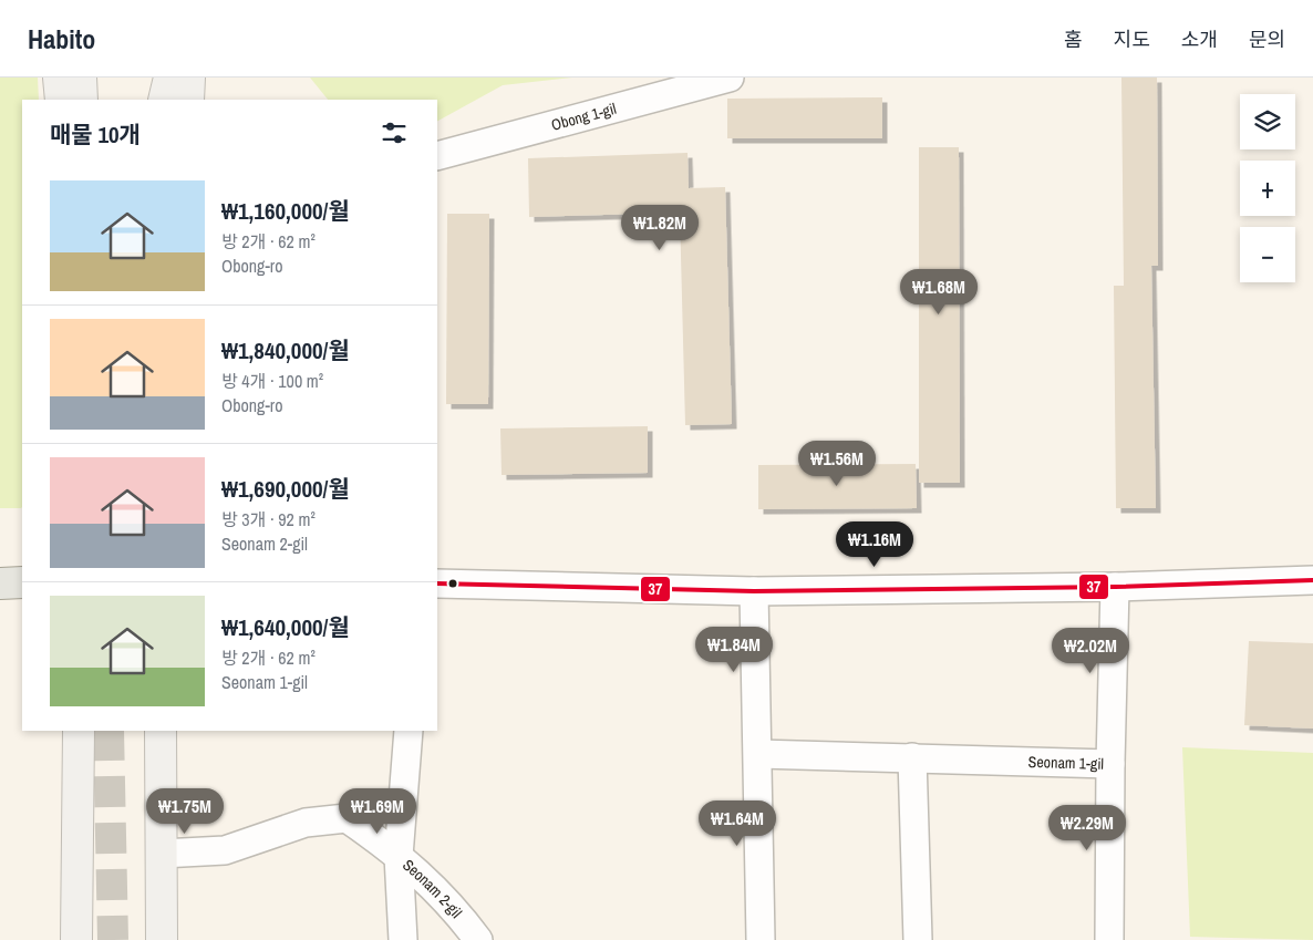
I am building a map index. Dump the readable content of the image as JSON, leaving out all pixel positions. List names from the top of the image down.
{
  "streets": {
    "street": ["Obong 1-gil", "Seonam 1-gil", "Seonam 2-gil"]
  },
  "lines": ["transit line 37"],
  "page": {
    "header": "Habito",
    "nav": [
      "홈",
      "지도",
      "소개",
      "문의"
    ],
    "map_buttons": ["+", "−"],
    "heading": "매물 10개",
    "list": [
      {
        "name": "₩1,160,000/월",
        "note": "방 2개 · 62 m² · Obong-ro"
      },
      {
        "name": "₩1,840,000/월",
        "note": "방 4개 · 100 m² · Obong-ro"
      },
      {
        "name": "₩1,690,000/월",
        "note": "방 3개 · 92 m² · Seonam 2-gil"
      },
      {
        "name": "₩1,640,000/월",
        "note": "방 2개 · 62 m² · Seonam 1-gil"
      }
    ],
    "price": [
      "₩1.82M",
      "₩1.68M",
      "₩1.56M",
      "₩1.16M",
      "₩1.84M",
      "₩2.02M",
      "₩1.75M",
      "₩1.69M",
      "₩1.64M",
      "₩2.29M"
    ]
  }
}
